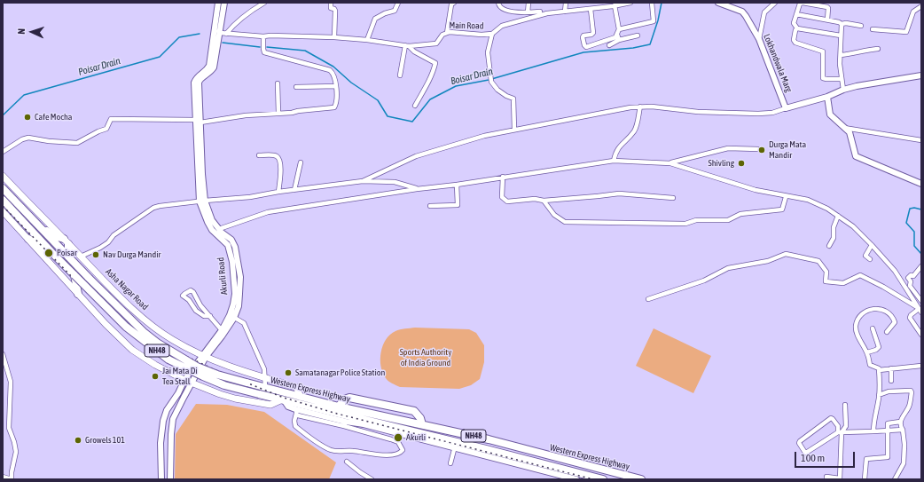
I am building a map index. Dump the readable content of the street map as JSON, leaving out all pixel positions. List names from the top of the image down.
{
  "streets": {
    "highway": ["NH48", "Western Express Highway"],
    "main road": ["Asha Nagar Road"],
    "street": ["Main Road", "Lokhandwala Marg", "Akurli Road"]
  },
  "crossings": [
    ["Akurli Road", "Asha Nagar Road"],
    ["Asha Nagar Road", "Western Express Highway"]
  ],
  "water": ["Poisar Drain", "Boisar Drain"],
  "parks": ["Sports Authority of India Ground"],
  "places": [
    "Cafe Mocha",
    "Durga Mata Mandir",
    "Shivling",
    "Poisar",
    "Nav Durga Mandir",
    "Samatanagar Police Station",
    "Jai Mata Di Tea Stall",
    "Akurli",
    "Growels 101"
  ],
  "scale_bar": "100 m",
  "north": "left"
}
